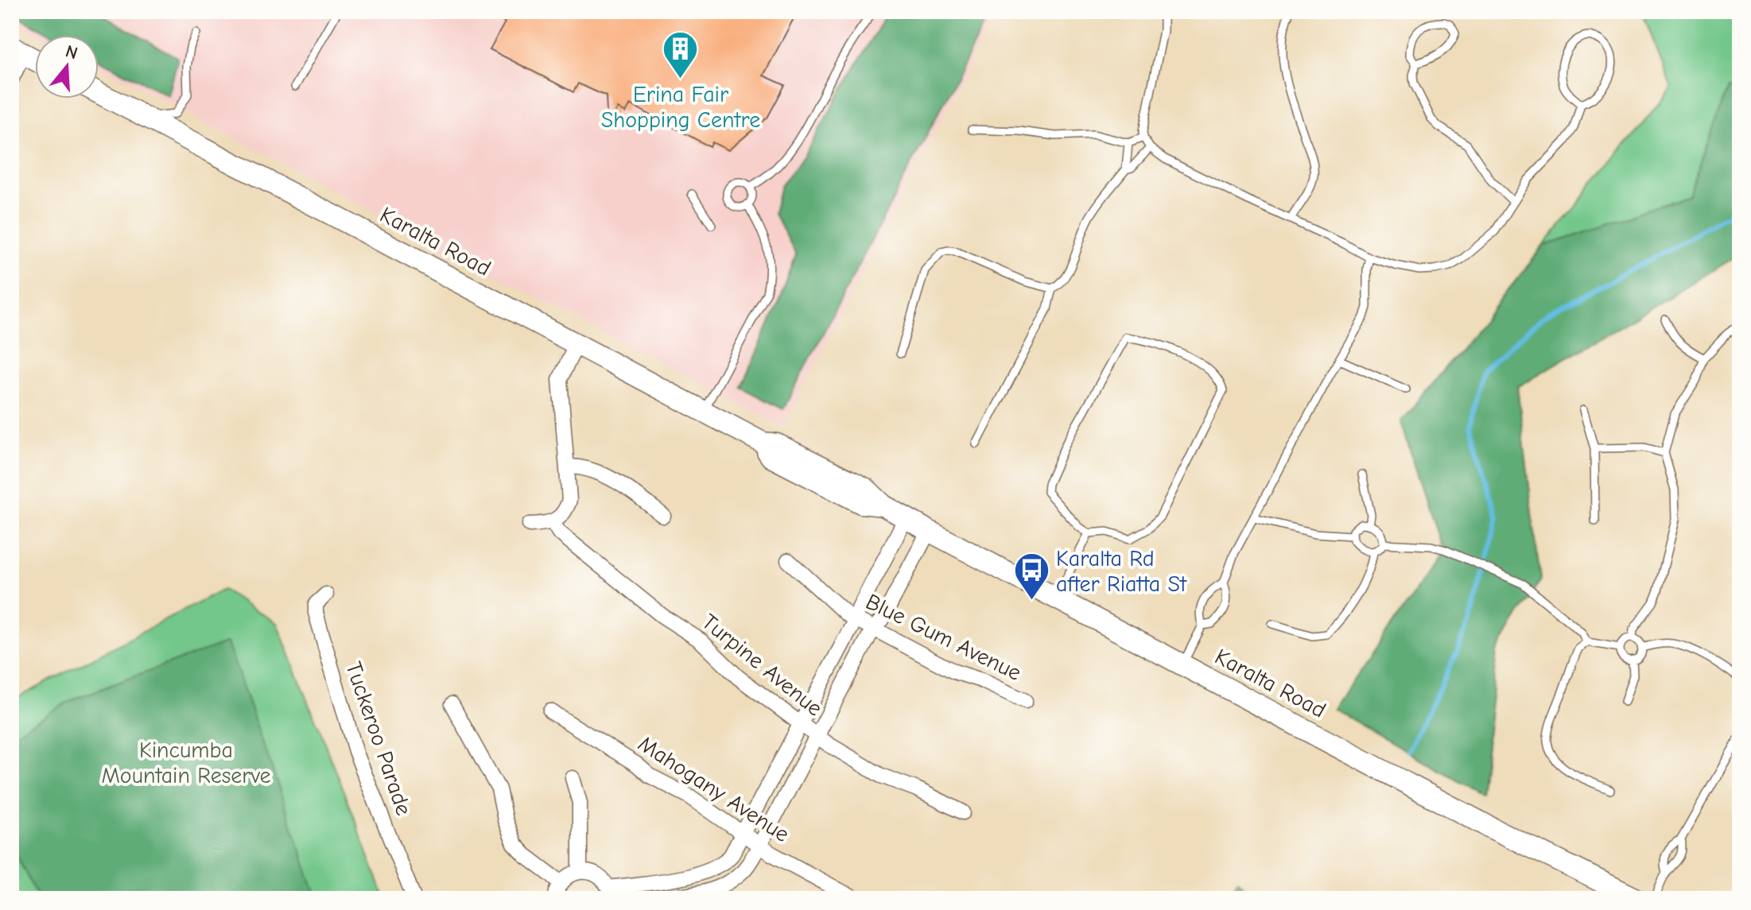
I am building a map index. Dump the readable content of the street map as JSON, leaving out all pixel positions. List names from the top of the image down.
{
  "streets": {
    "street": [
      "Karalta Road",
      "Blue Gum Avenue",
      "Turpine Avenue",
      "Tuckeroo Parade",
      "Mahogany Avenue"
    ]
  },
  "parks": ["Kincumba Mountain Reserve"],
  "places": {
    "building": ["Erina Fair Shopping Centre"],
    "bus stop": ["Karalta Rd after Riatta St"]
  },
  "north": "top"
}
